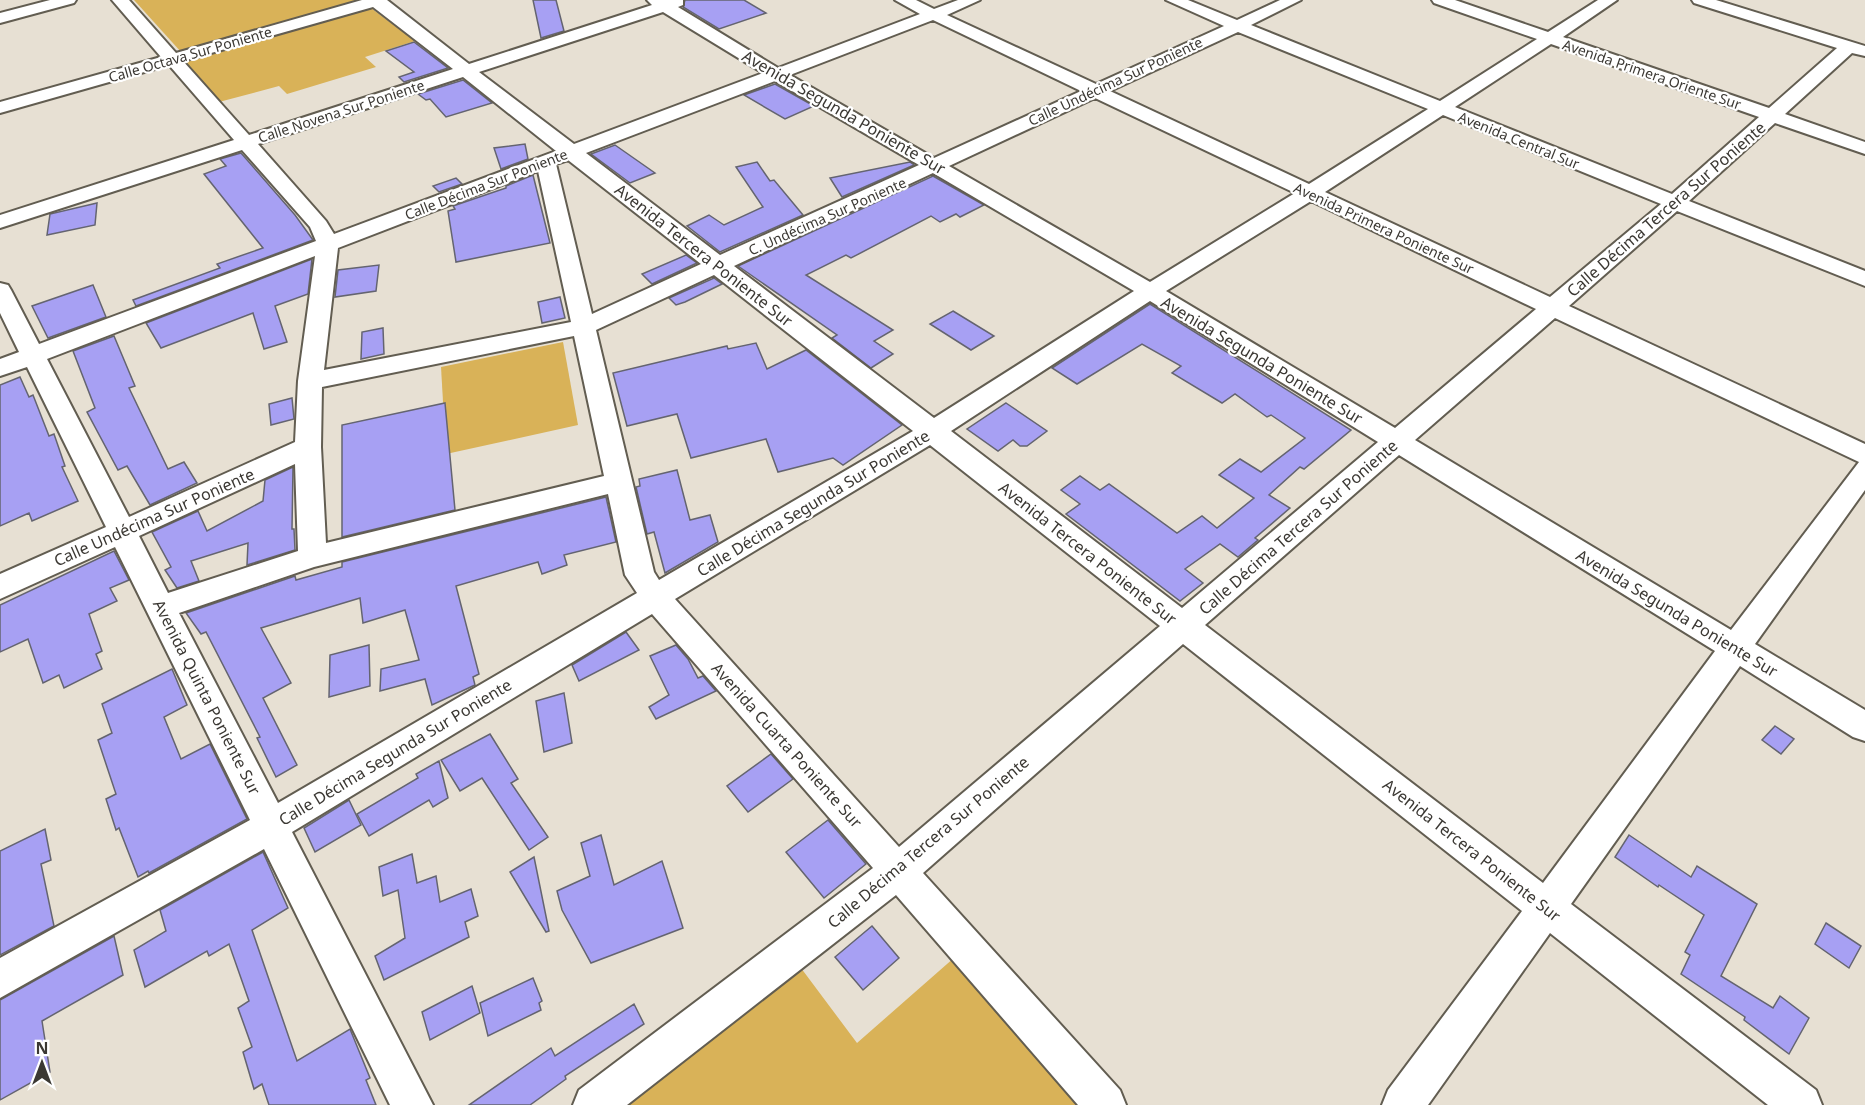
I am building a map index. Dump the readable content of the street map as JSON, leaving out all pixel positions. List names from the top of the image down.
{
  "streets": {
    "street": [
      "Calle Octava Sur Poniente",
      "Avenida Primera Oriente Sur",
      "Calle Undécima Sur Poniente",
      "Calle Novena Sur Poniente",
      "Avenida Segunda Poniente Sur",
      "Avenida Central Sur",
      "Calle Décima Sur Poniente",
      "Calle Décima Tercera Sur Poniente",
      "C. Undécima Sur Poniente",
      "Avenida Primera Poniente Sur",
      "Avenida Tercera Poniente Sur",
      "Calle Décima Segunda Sur Poniente",
      "Avenida Quinta Poniente Sur",
      "Avenida Cuarta Poniente Sur"
    ]
  },
  "crossings": [
    ["Calle Octava Sur Poniente", "Avenida Tercera Poniente Sur"],
    ["Avenida Primera Oriente Sur", "Calle Décima Tercera Sur Poniente"],
    ["Avenida Primera Oriente Sur", "Calle Décima Segunda Sur Poniente"],
    ["Calle Undécima Sur Poniente", "Avenida Segunda Poniente Sur"],
    ["Calle Undécima Sur Poniente", "Avenida Central Sur"],
    ["Calle Undécima Sur Poniente", "C. Undécima Sur Poniente"],
    ["Calle Undécima Sur Poniente", "Avenida Primera Poniente Sur"],
    ["Calle Undécima Sur Poniente", "Avenida Quinta Poniente Sur"],
    ["Calle Novena Sur Poniente", "Avenida Segunda Poniente Sur"],
    ["Calle Novena Sur Poniente", "Avenida Tercera Poniente Sur"],
    ["Avenida Segunda Poniente Sur", "Calle Décima Sur Poniente"],
    ["Avenida Segunda Poniente Sur", "Calle Décima Tercera Sur Poniente"],
    ["Avenida Segunda Poniente Sur", "C. Undécima Sur Poniente"],
    ["Avenida Segunda Poniente Sur", "Calle Décima Segunda Sur Poniente"],
    ["Avenida Central Sur", "Calle Décima Tercera Sur Poniente"],
    ["Avenida Central Sur", "Calle Décima Segunda Sur Poniente"],
    ["Calle Décima Sur Poniente", "Avenida Primera Poniente Sur"],
    ["Calle Décima Sur Poniente", "Avenida Tercera Poniente Sur"],
    ["Calle Décima Sur Poniente", "Avenida Quinta Poniente Sur"],
    ["Calle Décima Sur Poniente", "Avenida Cuarta Poniente Sur"],
    ["Calle Décima Tercera Sur Poniente", "Avenida Primera Poniente Sur"],
    ["Calle Décima Tercera Sur Poniente", "Avenida Tercera Poniente Sur"],
    ["Calle Décima Tercera Sur Poniente", "Avenida Cuarta Poniente Sur"],
    ["C. Undécima Sur Poniente", "Avenida Tercera Poniente Sur"],
    ["C. Undécima Sur Poniente", "Avenida Cuarta Poniente Sur"],
    ["Avenida Primera Poniente Sur", "Calle Décima Segunda Sur Poniente"],
    ["Avenida Tercera Poniente Sur", "Calle Décima Segunda Sur Poniente"],
    ["Avenida Tercera Poniente Sur", "Avenida Cuarta Poniente Sur"],
    ["Calle Décima Segunda Sur Poniente", "Avenida Quinta Poniente Sur"],
    ["Calle Décima Segunda Sur Poniente", "Avenida Cuarta Poniente Sur"]
  ],
  "north": "top"
}
